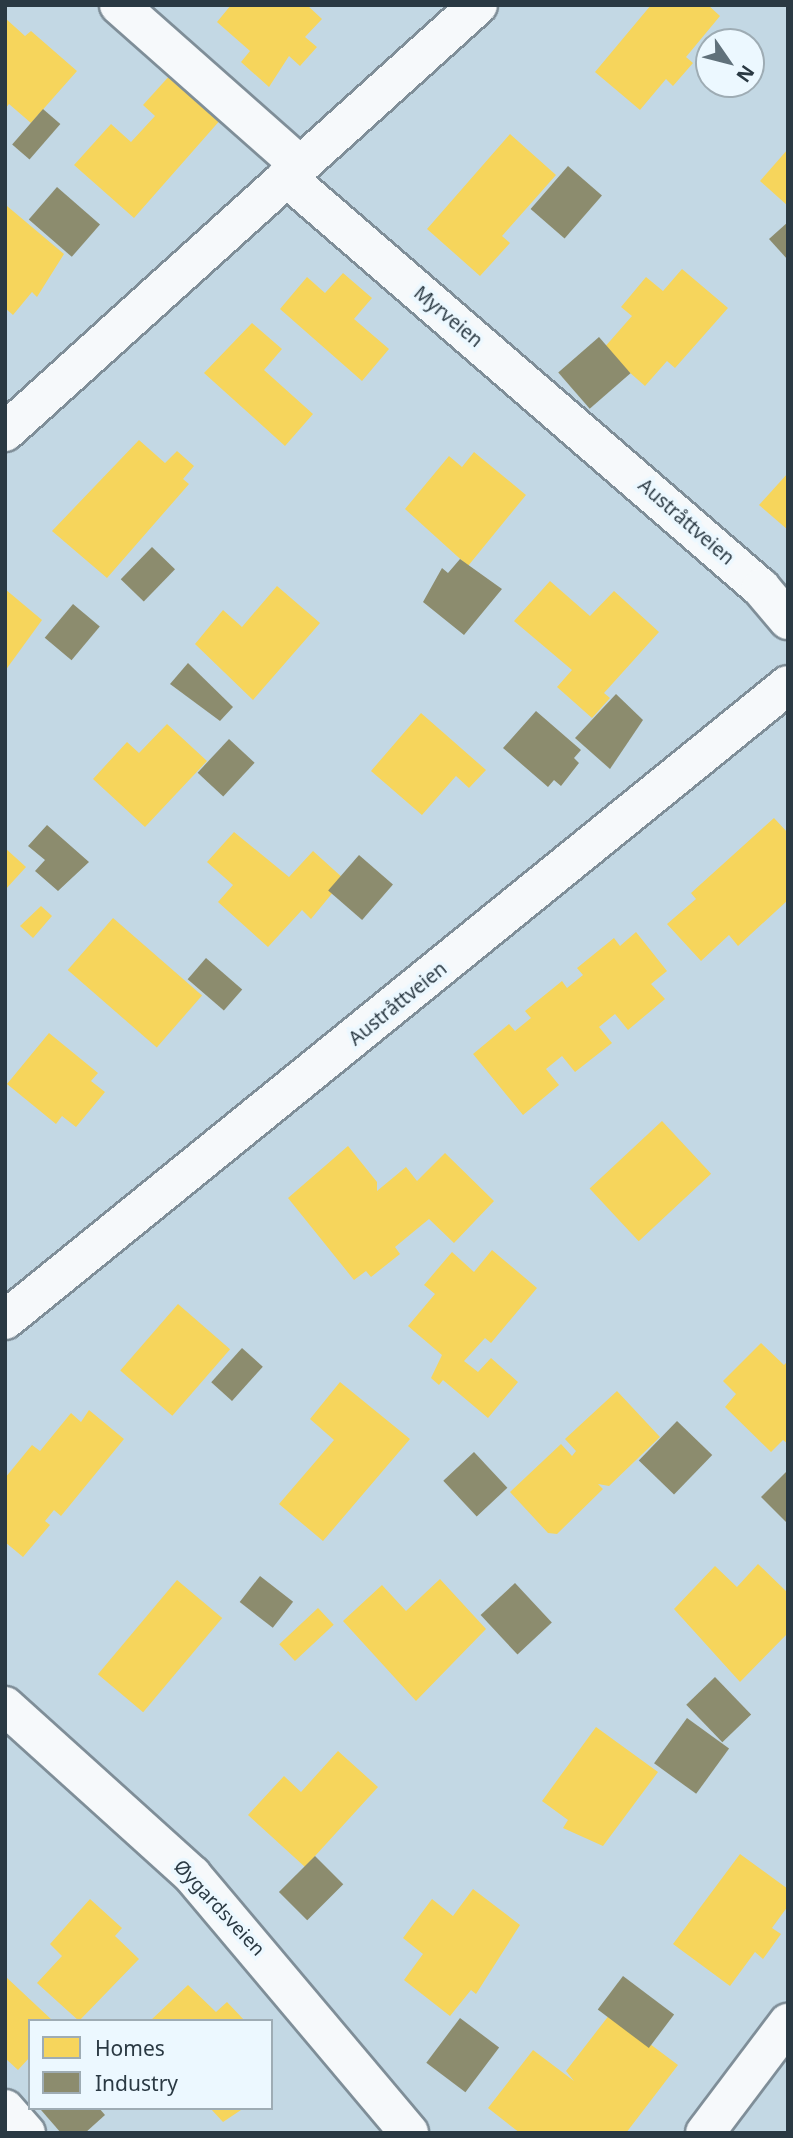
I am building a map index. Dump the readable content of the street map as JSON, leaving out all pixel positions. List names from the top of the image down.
{
  "streets": {
    "street": ["Myrveien", "Austråttveien", "Øygardsveien"]
  },
  "crossings": [
    ["Myrveien", "Austråttveien"]
  ],
  "legend": ["Homes", "Industry"],
  "north": "bottom right"
}
